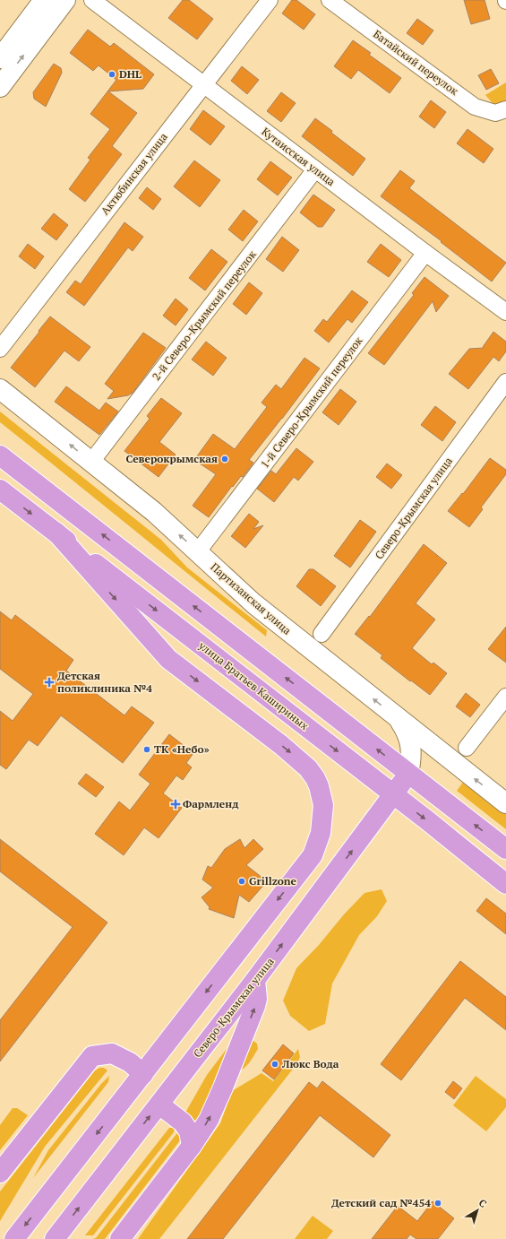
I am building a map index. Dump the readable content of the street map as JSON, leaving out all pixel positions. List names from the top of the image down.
{
  "streets": {
    "main road": ["Северо-Крымская улица", "Партизанская улица", "улица Братьев Кашириных"],
    "street": [
      "Батайский переулок",
      "Кутаисская улица",
      "Актюбинская улица",
      "2-й Северо-Крымский переулок",
      "1-й Северо-Крымский переулок"
    ]
  },
  "crossings": [
    ["Кутаисская улица", "Актюбинская улица"],
    ["Кутаисская улица", "2-й Северо-Крымский переулок"],
    ["Кутаисская улица", "1-й Северо-Крымский переулок"],
    ["2-й Северо-Крымский переулок", "Партизанская улица"],
    ["1-й Северо-Крымский переулок", "Партизанская улица"],
    ["Северо-Крымская улица", "улица Братьев Кашириных"]
  ],
  "one_way": ["Северо-Крымская улица"],
  "places": {
    "other": [
      "DHL",
      "Северокрымская",
      "ТК «Небо»",
      "Grillzone",
      "Люкс Вода",
      "Детский сад №454"
    ],
    "health": ["Детская поликлиника №4", "Фармленд"]
  },
  "north": "top right"
}
